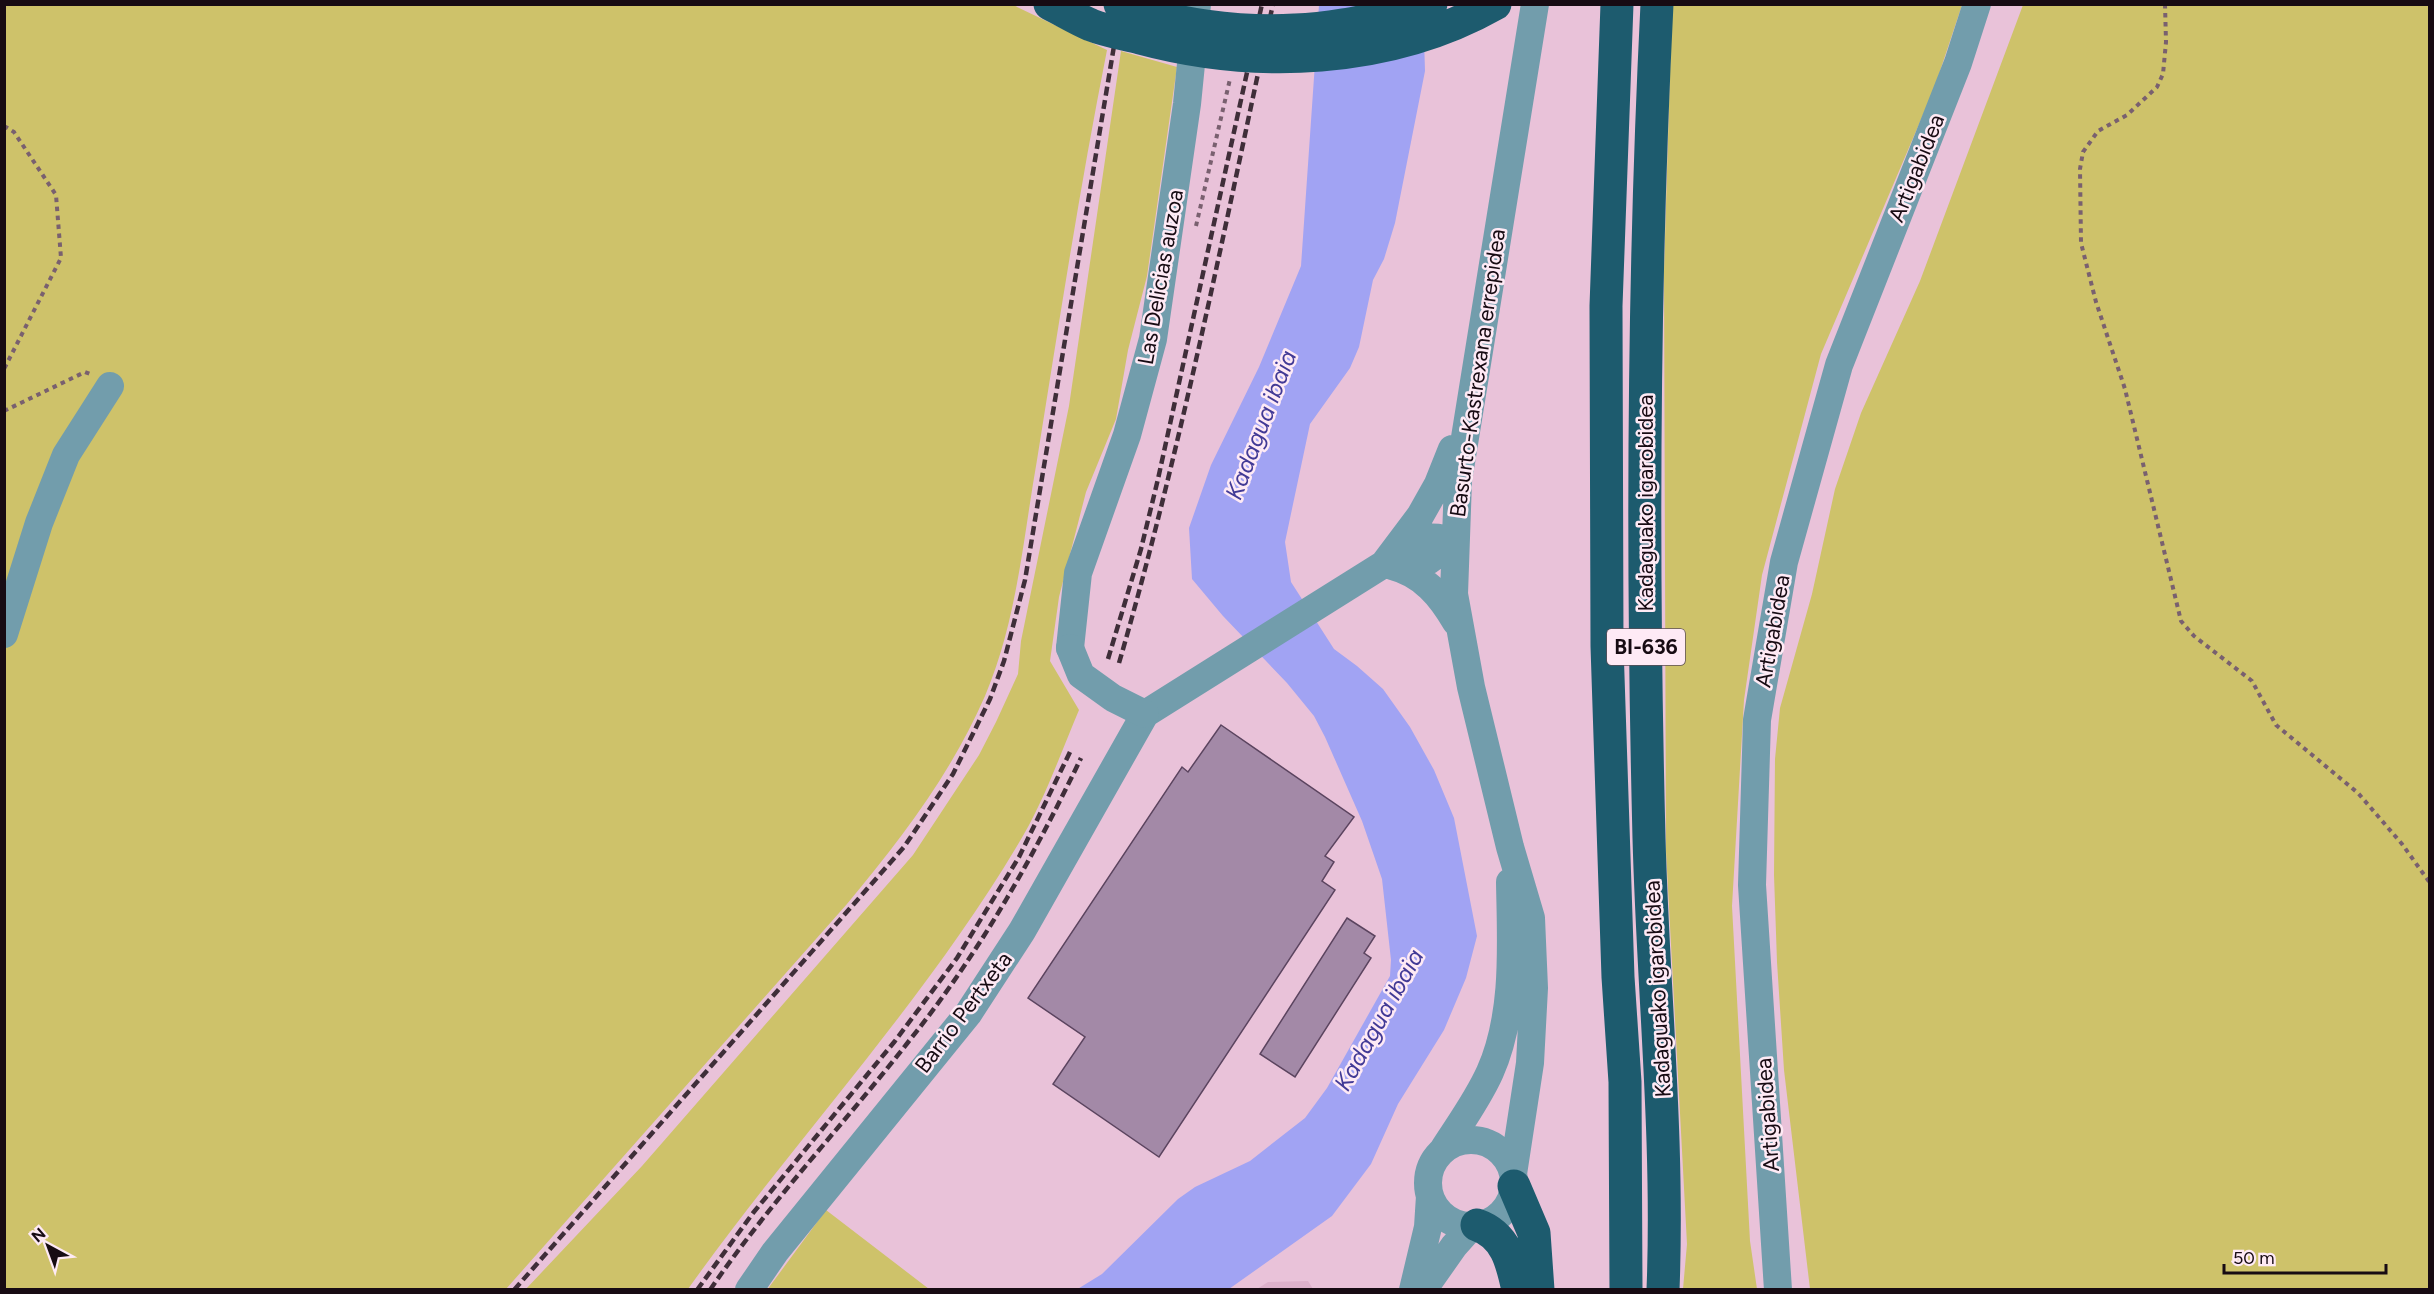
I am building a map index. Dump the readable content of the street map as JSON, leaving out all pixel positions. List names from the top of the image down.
{
  "streets": {
    "highway": ["Kadaguako igarobidea", "BI-636"],
    "street": [
      "Artigabidea",
      "Las Delicias auzoa",
      "Basurto-Kastrexana errepidea",
      "Barrio Pertxeta"
    ]
  },
  "crossings": [
    ["Las Delicias auzoa", "Barrio Pertxeta"]
  ],
  "water": ["Kadagua ibaia"],
  "scale_bar": "50 m",
  "north": "top left"
}
